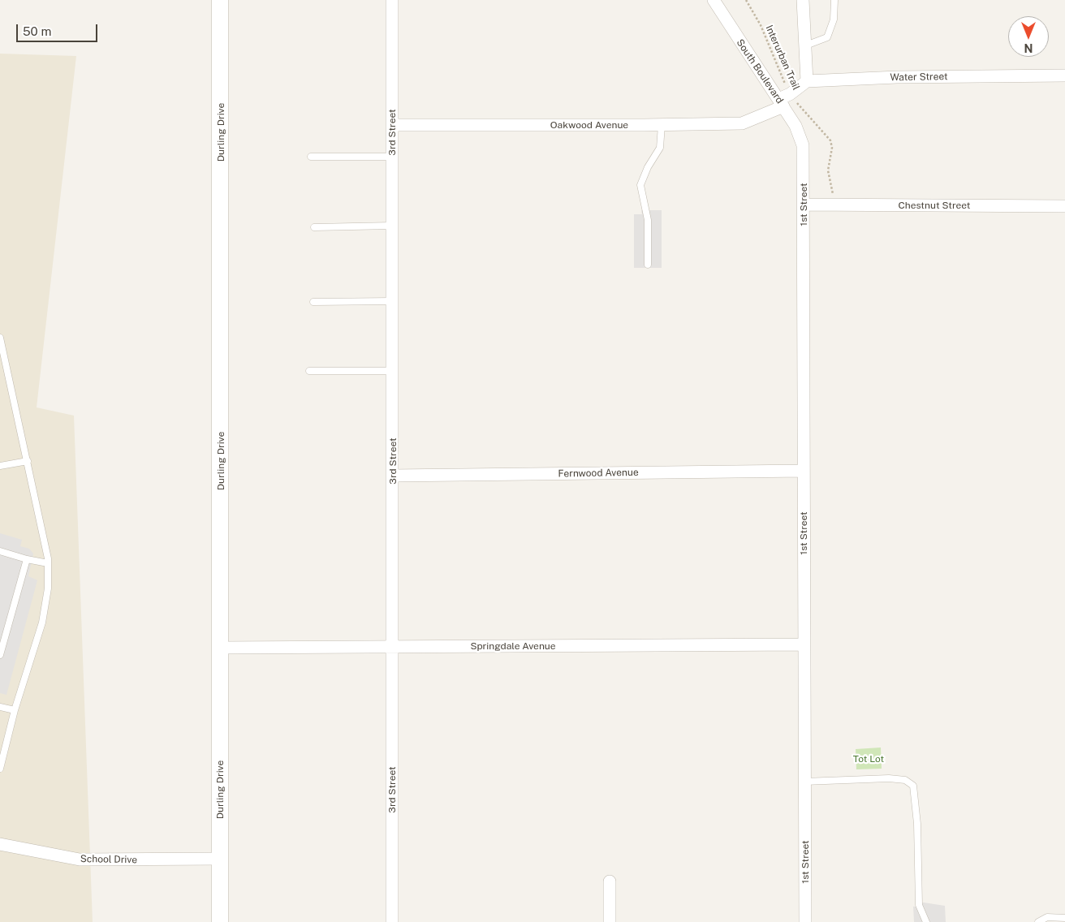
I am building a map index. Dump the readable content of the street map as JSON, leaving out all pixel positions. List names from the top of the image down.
{
  "streets": {
    "street": [
      "South Boulevard",
      "Water Street",
      "Oakwood Avenue",
      "Durling Drive",
      "3rd Street",
      "1st Street",
      "Chestnut Street",
      "Fernwood Avenue",
      "Springdale Avenue",
      "School Drive"
    ],
    "path": ["Interurban Trail"]
  },
  "crossings": [
    ["Interurban Trail", "Chestnut Street"],
    ["South Boulevard", "Oakwood Avenue"],
    ["South Boulevard", "1st Street"],
    ["Oakwood Avenue", "3rd Street"],
    ["Durling Drive", "Springdale Avenue"],
    ["Durling Drive", "School Drive"],
    ["3rd Street", "Fernwood Avenue"],
    ["3rd Street", "Springdale Avenue"],
    ["1st Street", "Chestnut Street"],
    ["1st Street", "Fernwood Avenue"],
    ["1st Street", "Springdale Avenue"]
  ],
  "parks": ["Tot Lot"],
  "scale_bar": "50 m",
  "north": "bottom"
}
